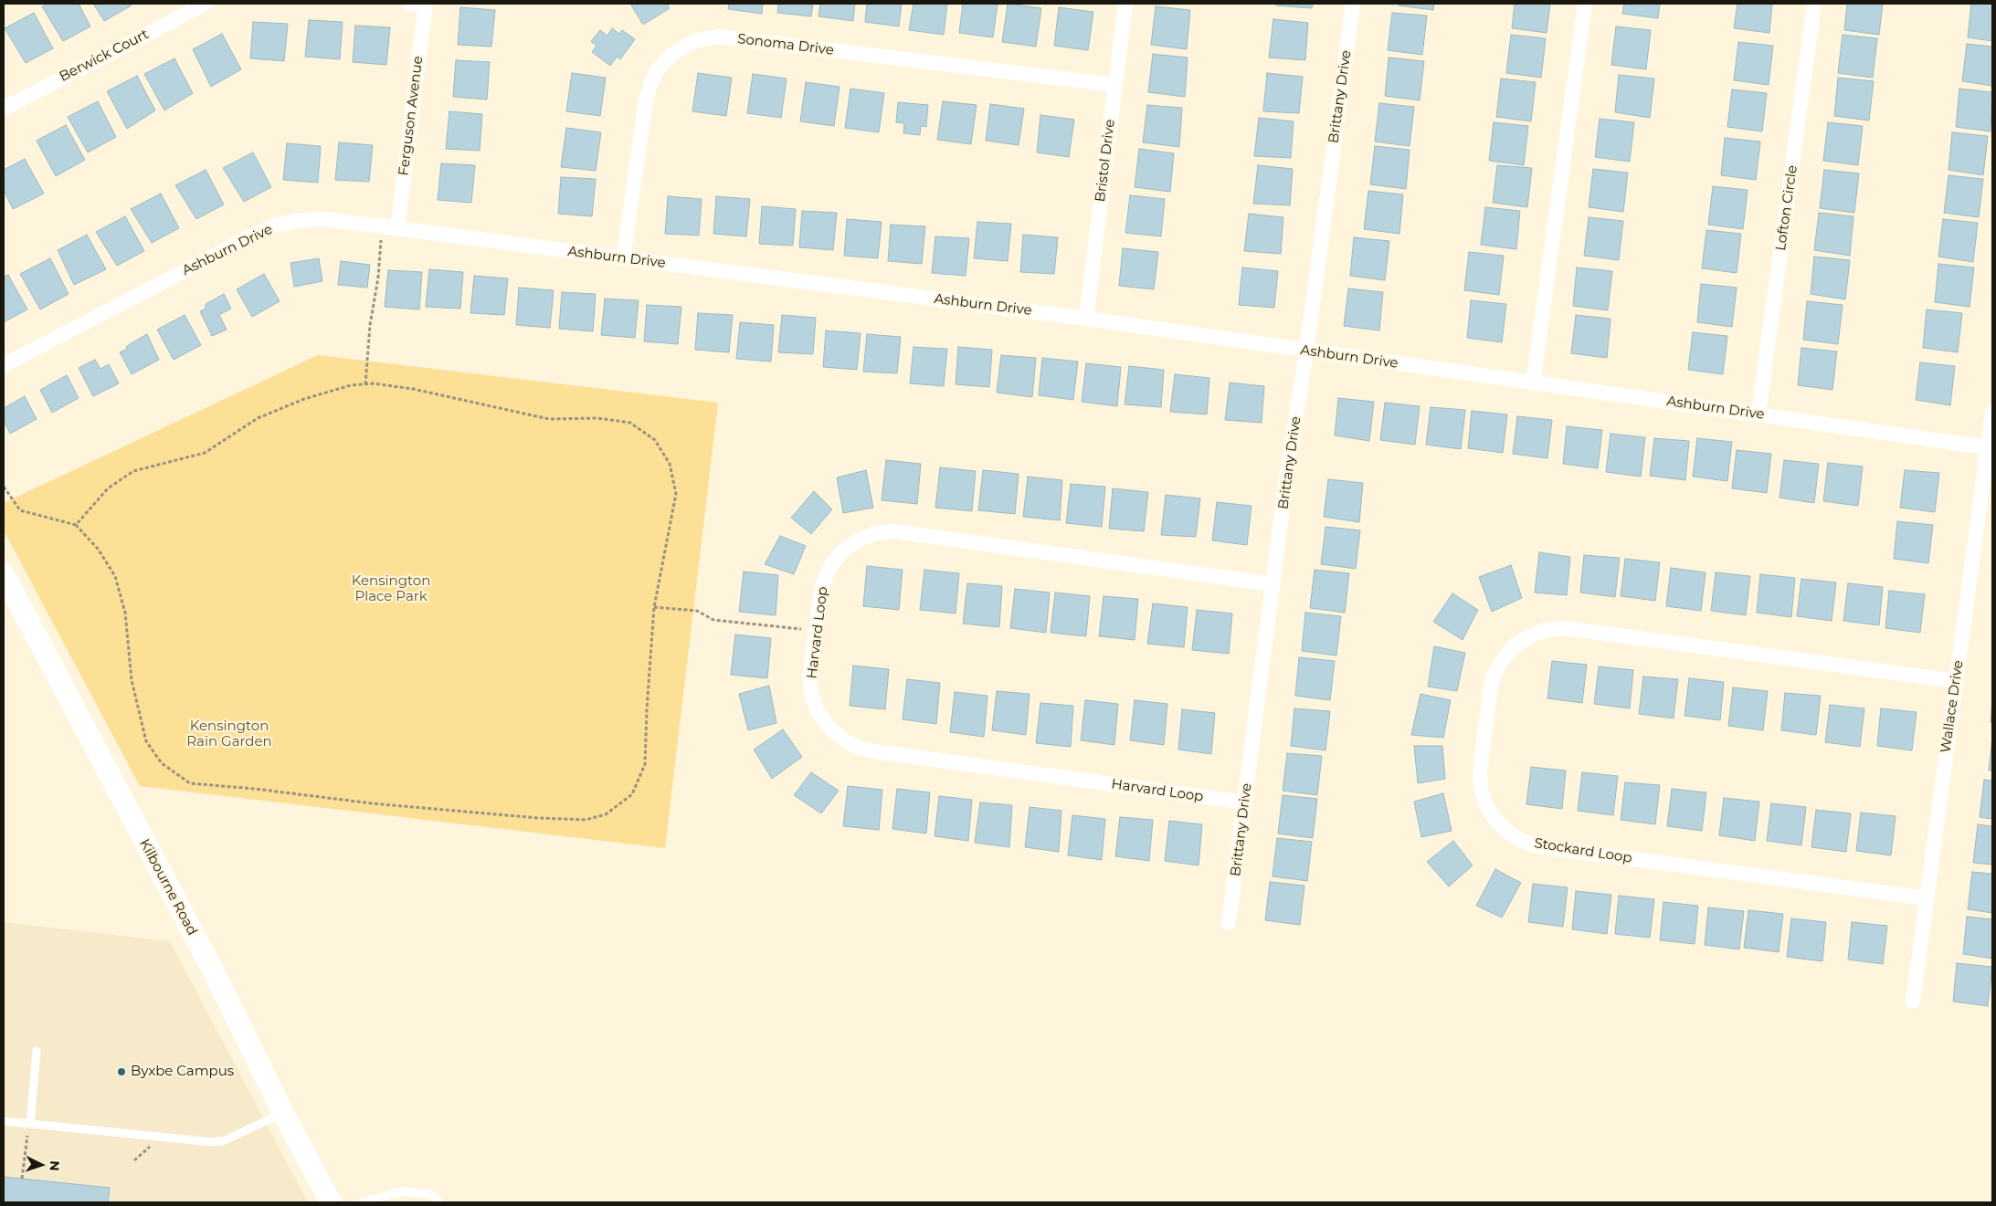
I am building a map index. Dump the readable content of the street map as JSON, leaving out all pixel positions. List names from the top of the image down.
{
  "streets": {
    "main road": ["Kilbourne Road"],
    "street": [
      "Sonoma Drive",
      "Berwick Court",
      "Brittany Drive",
      "Ferguson Avenue",
      "Bristol Drive",
      "Lofton Circle",
      "Ashburn Drive",
      "Harvard Loop",
      "Wallace Drive",
      "Stockard Loop"
    ]
  },
  "crossings": [
    ["Sonoma Drive", "Bristol Drive"],
    ["Sonoma Drive", "Ashburn Drive"],
    ["Brittany Drive", "Ashburn Drive"],
    ["Brittany Drive", "Harvard Loop"],
    ["Ferguson Avenue", "Ashburn Drive"],
    ["Bristol Drive", "Ashburn Drive"],
    ["Lofton Circle", "Ashburn Drive"],
    ["Ashburn Drive", "Wallace Drive"],
    ["Wallace Drive", "Stockard Loop"]
  ],
  "parks": ["Kensington Place Park", "Kensington Rain Garden"],
  "places": ["Byxbe Campus"],
  "north": "right"
}
